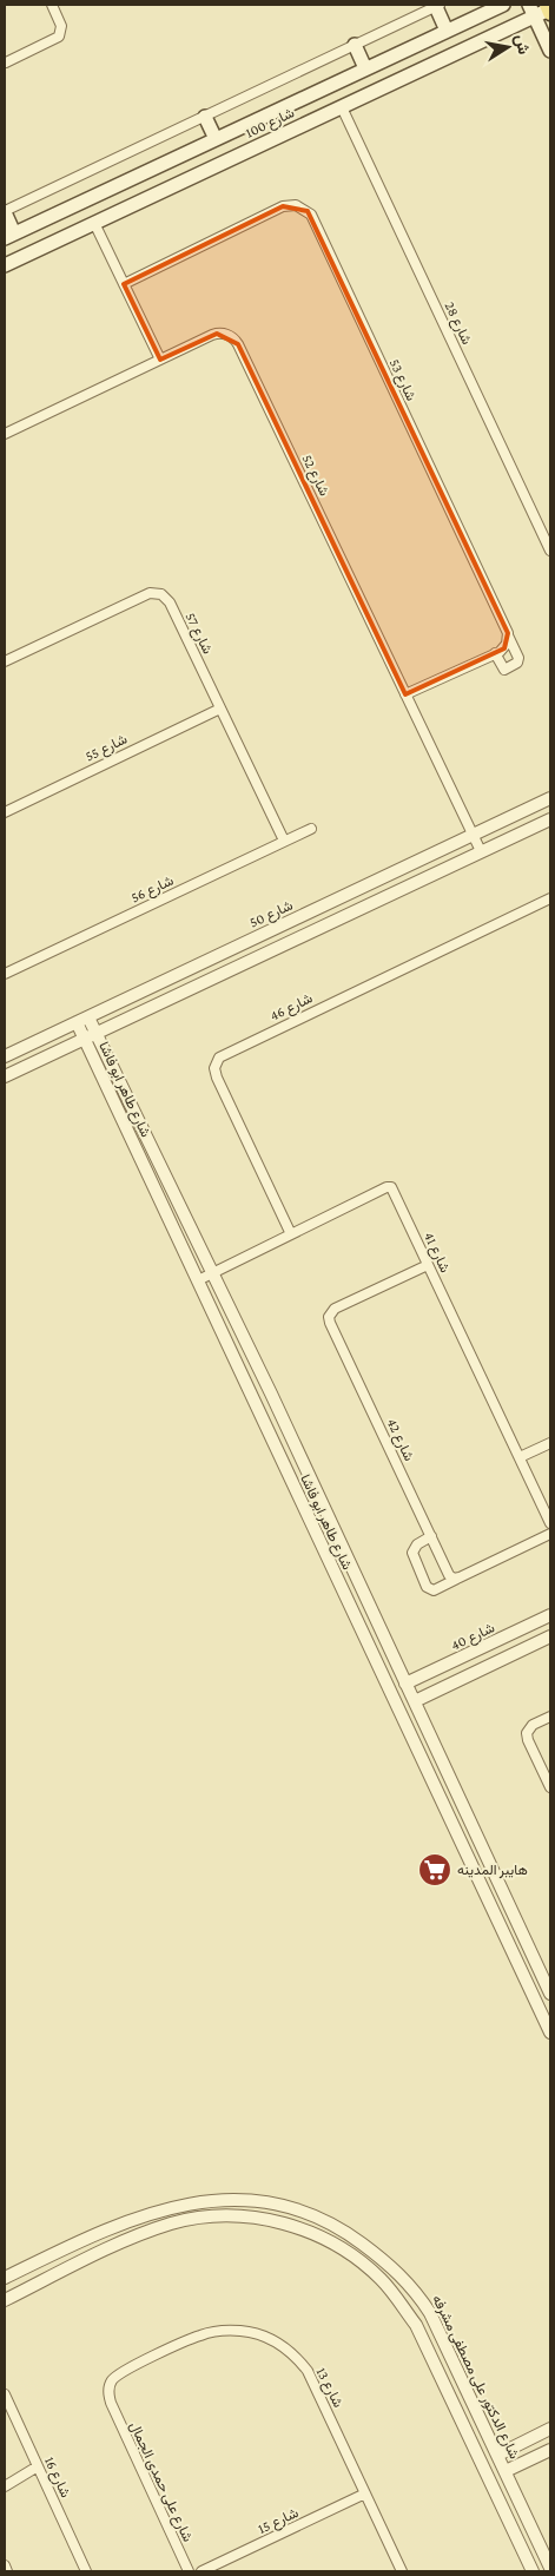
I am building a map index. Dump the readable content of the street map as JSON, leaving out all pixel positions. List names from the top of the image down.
{
  "streets": {
    "main road": ["شارع 100"],
    "street": [
      "شارع 28",
      "شارع 53",
      "شارع 52",
      "شارع 57",
      "شارع 55",
      "شارع 56",
      "شارع 50",
      "شارع 46",
      "شارع طاهر ابو فاشا",
      "شارع 41",
      "شارع 42",
      "شارع 40",
      "شارع الدكتور على مصطفى مشرفه",
      "شارع 13",
      "شارع 16",
      "شارع على حمدى الجمال",
      "شارع 15"
    ]
  },
  "crossings": [
    ["شارع 100", "شارع 28"],
    ["شارع 52", "شارع 50"],
    ["شارع 57", "شارع 55"],
    ["شارع 57", "شارع 56"],
    ["شارع 50", "شارع طاهر ابو فاشا"],
    ["شارع 46", "شارع 41"],
    ["شارع طاهر ابو فاشا", "شارع 41"],
    ["شارع طاهر ابو فاشا", "شارع 40"],
    ["شارع 41", "شارع 42"],
    ["شارع 13", "شارع على حمدى الجمال"],
    ["شارع 13", "شارع 15"]
  ],
  "places": {
    "supermarket": ["هايبر المدينه"]
  },
  "north": "right"
}
